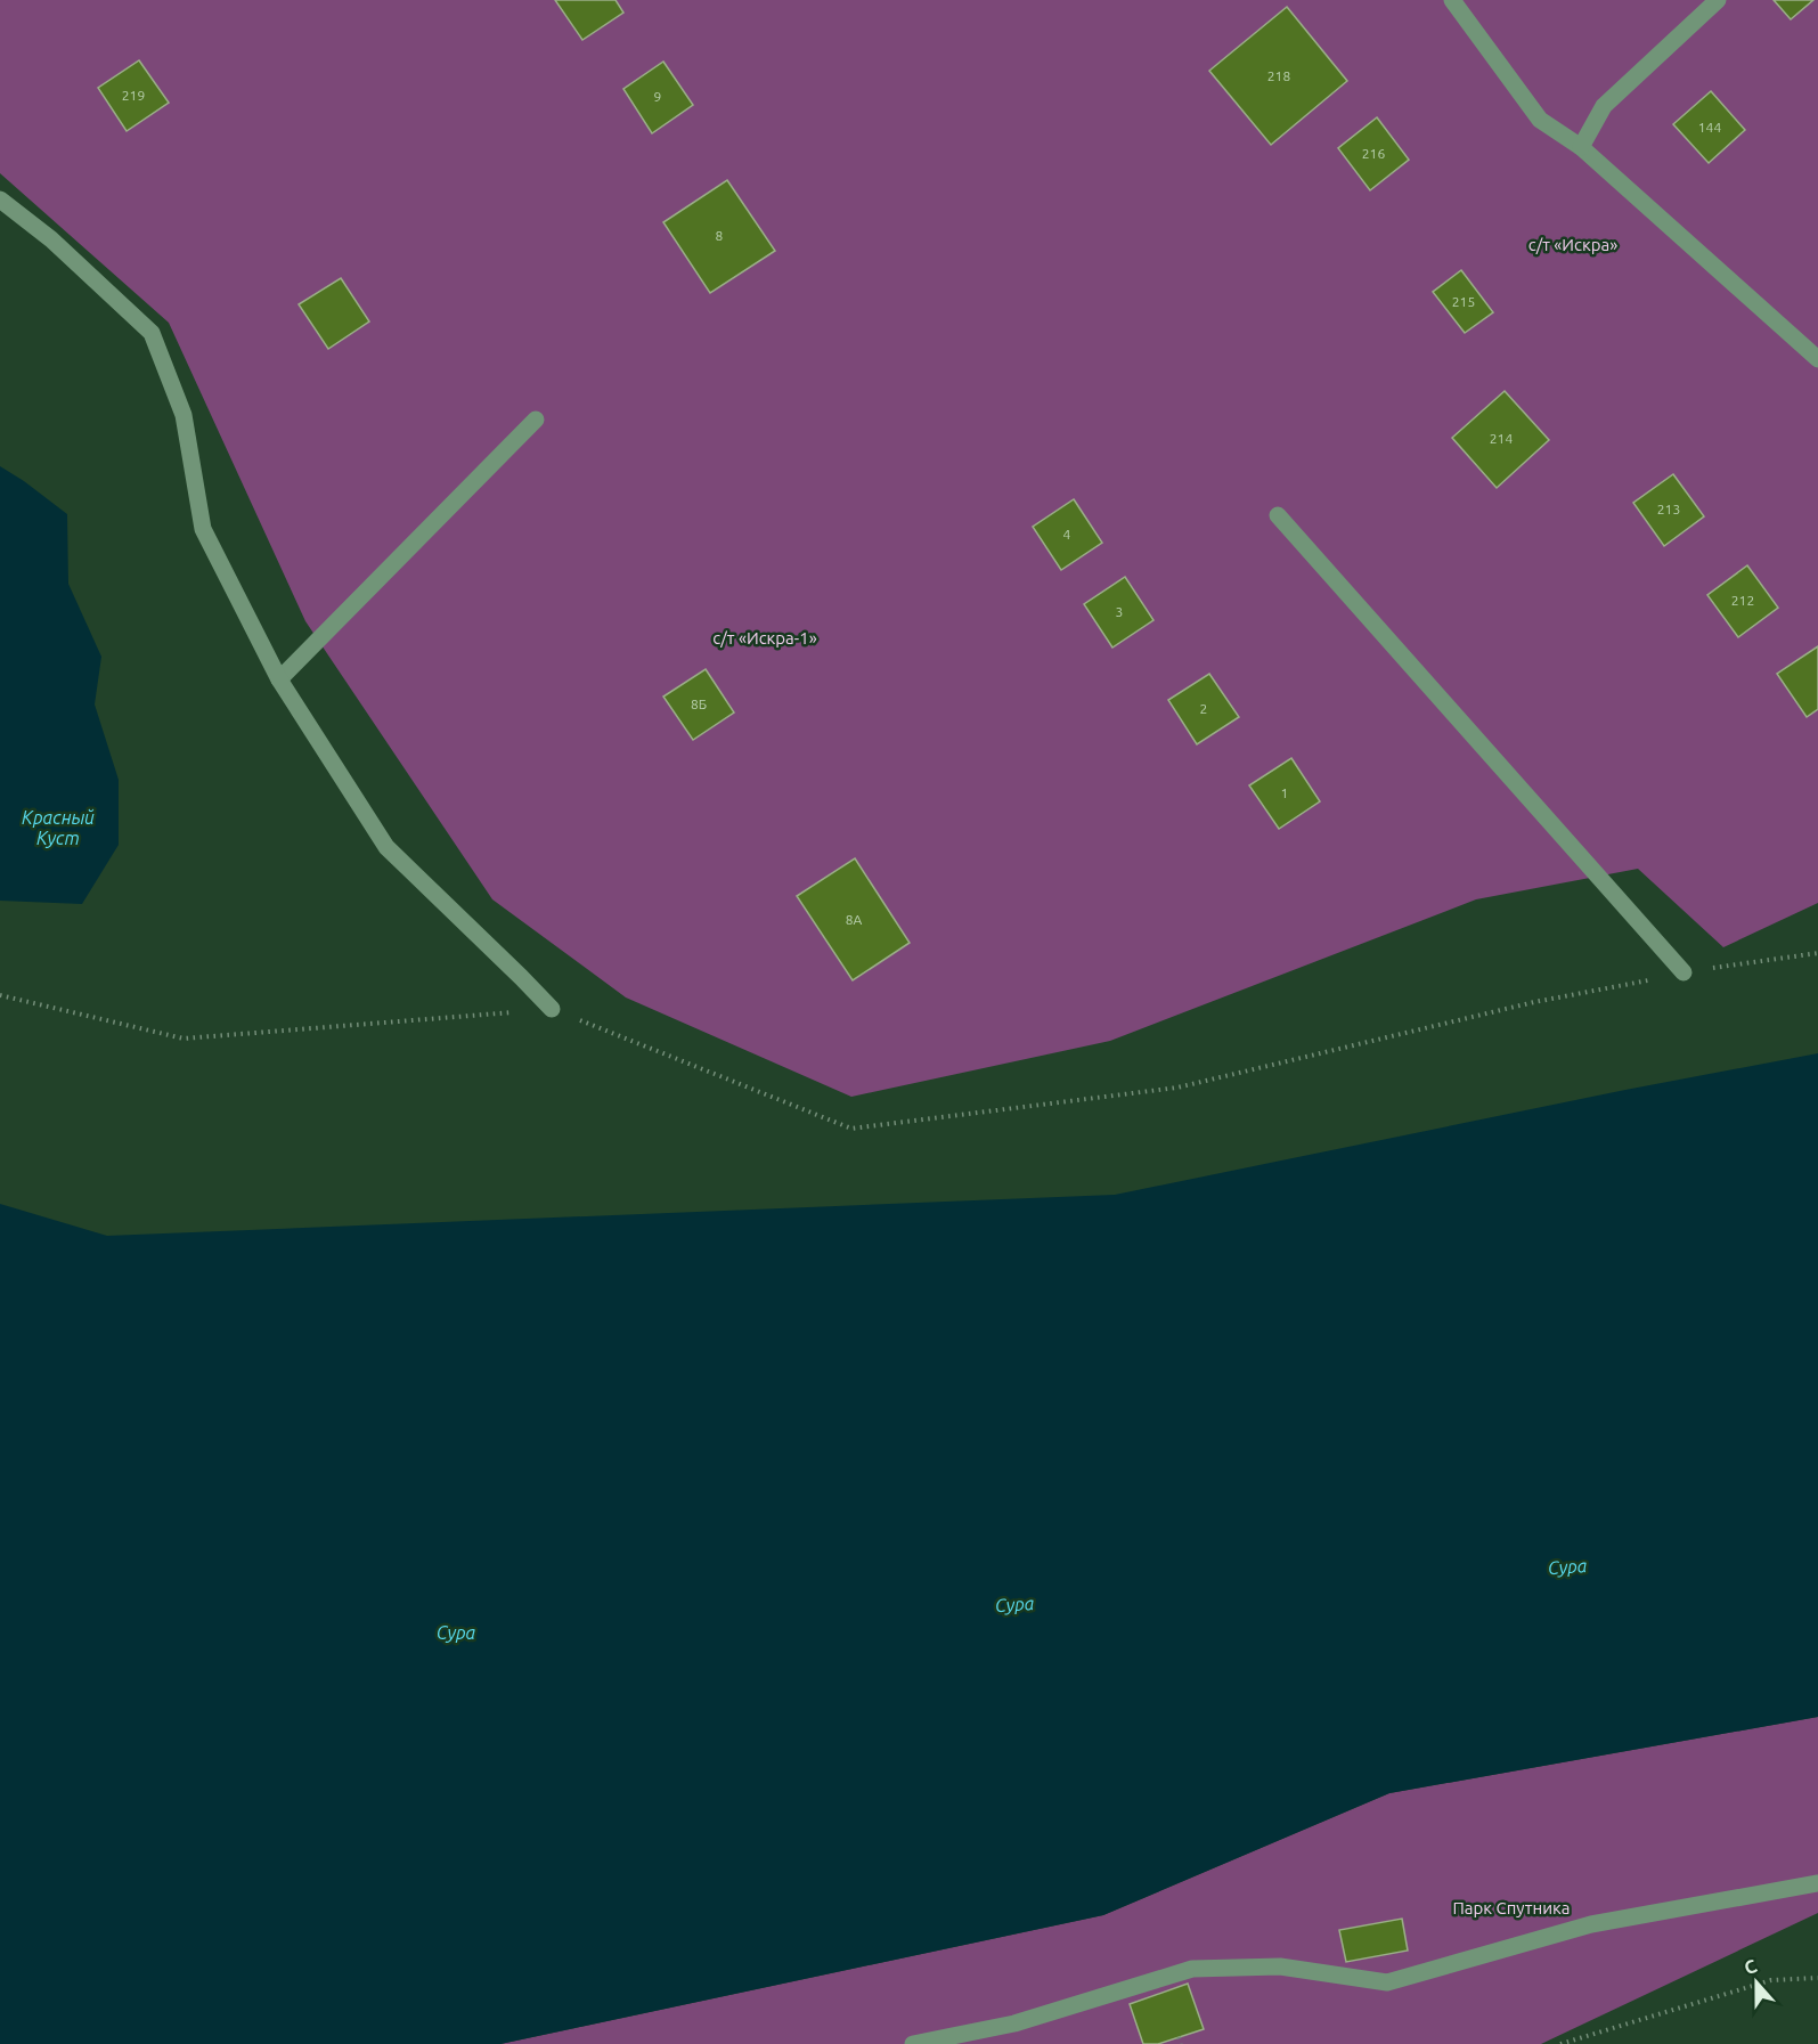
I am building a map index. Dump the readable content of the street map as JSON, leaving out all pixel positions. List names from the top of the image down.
{
  "water": ["Красный Куст", "Сура"],
  "parks": ["с/т «Искра»", "с/т «Искра-1»", "Парк Спутника"],
  "house_numbers": [
    "218",
    "219",
    "9",
    "144",
    "216",
    "8",
    "215",
    "214",
    "213",
    "4",
    "212",
    "3",
    "8Б",
    "2",
    "1",
    "8А"
  ],
  "north": "top"
}
